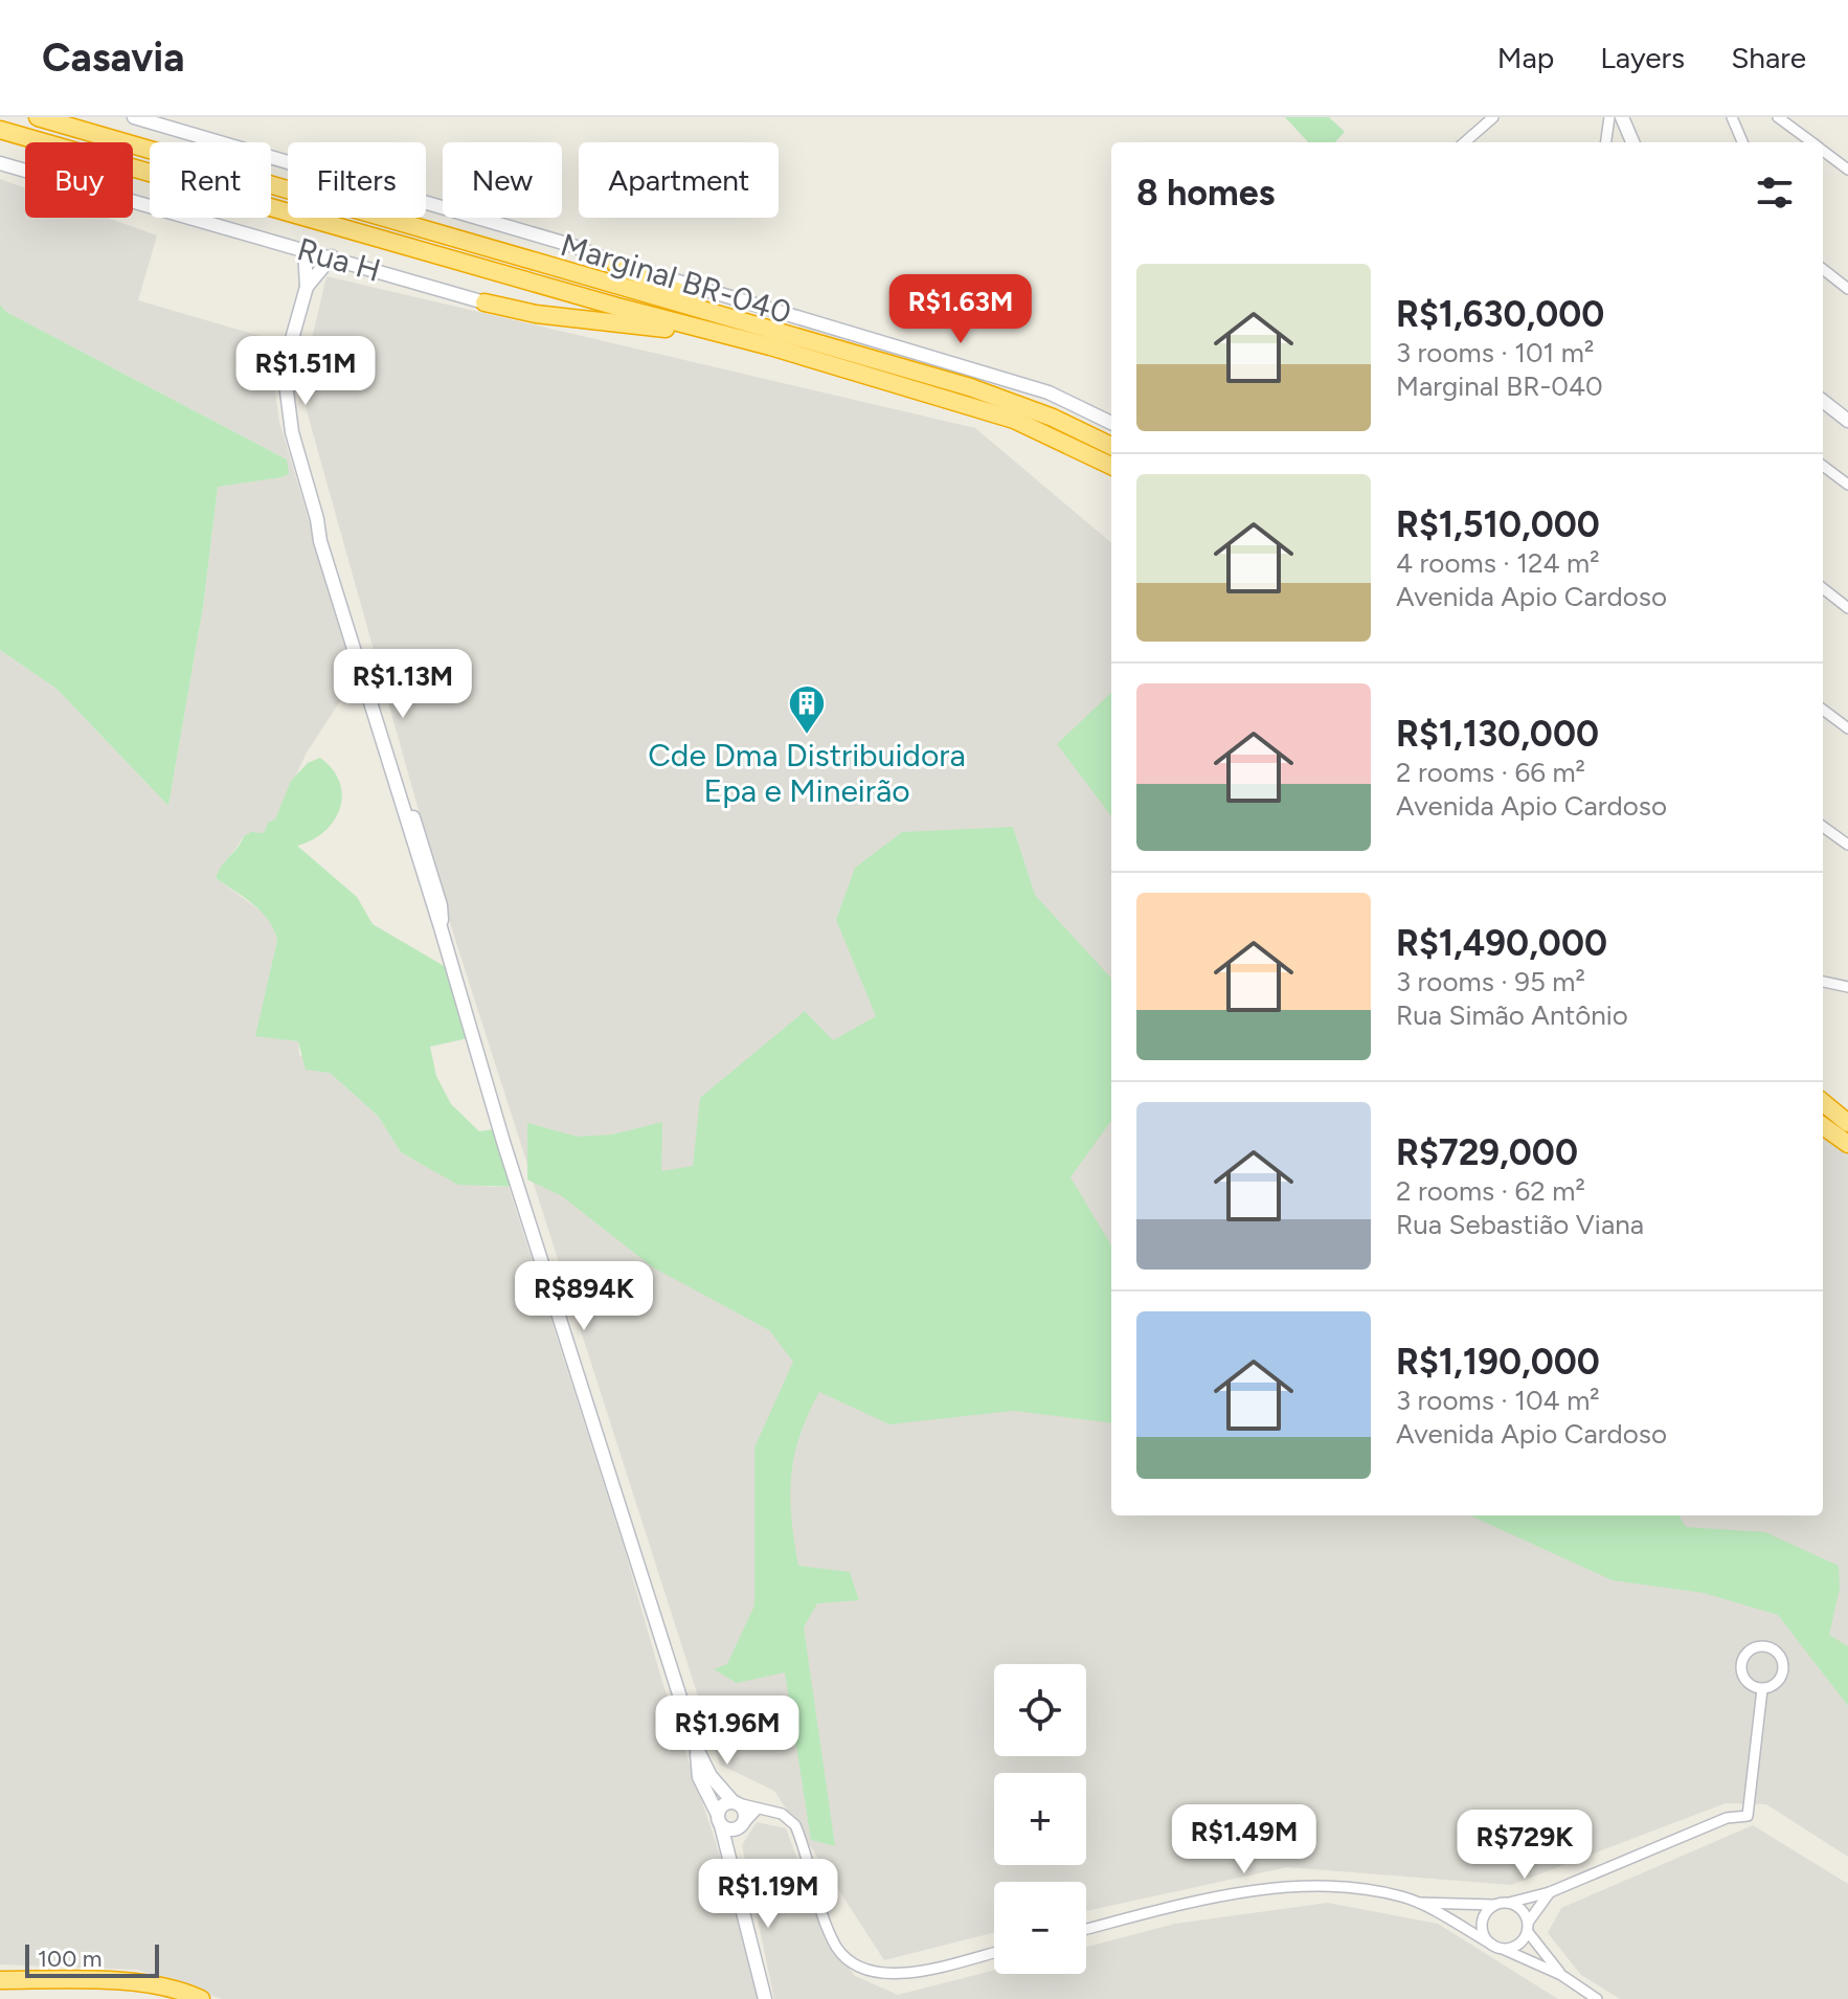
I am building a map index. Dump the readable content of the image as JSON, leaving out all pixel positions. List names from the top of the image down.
{
  "streets": {
    "street": ["Rua H", "Marginal BR-040"]
  },
  "places": {
    "building": ["Cde Dma Distribuidora Epa e Mineirão"]
  },
  "scale_bar": "100 m",
  "page": {
    "header": "Casavia",
    "nav": ["Map", "Layers", "Share"],
    "chip": [
      "Buy",
      "Rent",
      "Filters",
      "New",
      "Apartment"
    ],
    "heading": "8 homes",
    "list": [
      {
        "name": "R$1,630,000",
        "note": "3 rooms · 101 m² · Marginal BR-040"
      },
      {
        "name": "R$1,510,000",
        "note": "4 rooms · 124 m² · Avenida Apio Cardoso"
      },
      {
        "name": "R$1,130,000",
        "note": "2 rooms · 66 m² · Avenida Apio Cardoso"
      },
      {
        "name": "R$1,490,000",
        "note": "3 rooms · 95 m² · Rua Simão Antônio"
      },
      {
        "name": "R$729,000",
        "note": "2 rooms · 62 m² · Rua Sebastião Viana"
      },
      {
        "name": "R$1,190,000",
        "note": "3 rooms · 104 m² · Avenida Apio Cardoso"
      }
    ],
    "price": [
      "R$1.63M",
      "R$1.51M",
      "R$1.13M",
      "R$894K",
      "R$1.96M",
      "R$1.49M",
      "R$729K",
      "R$1.19M"
    ],
    "map_buttons": ["+", "−"],
    "scale": "100 m"
  }
}
